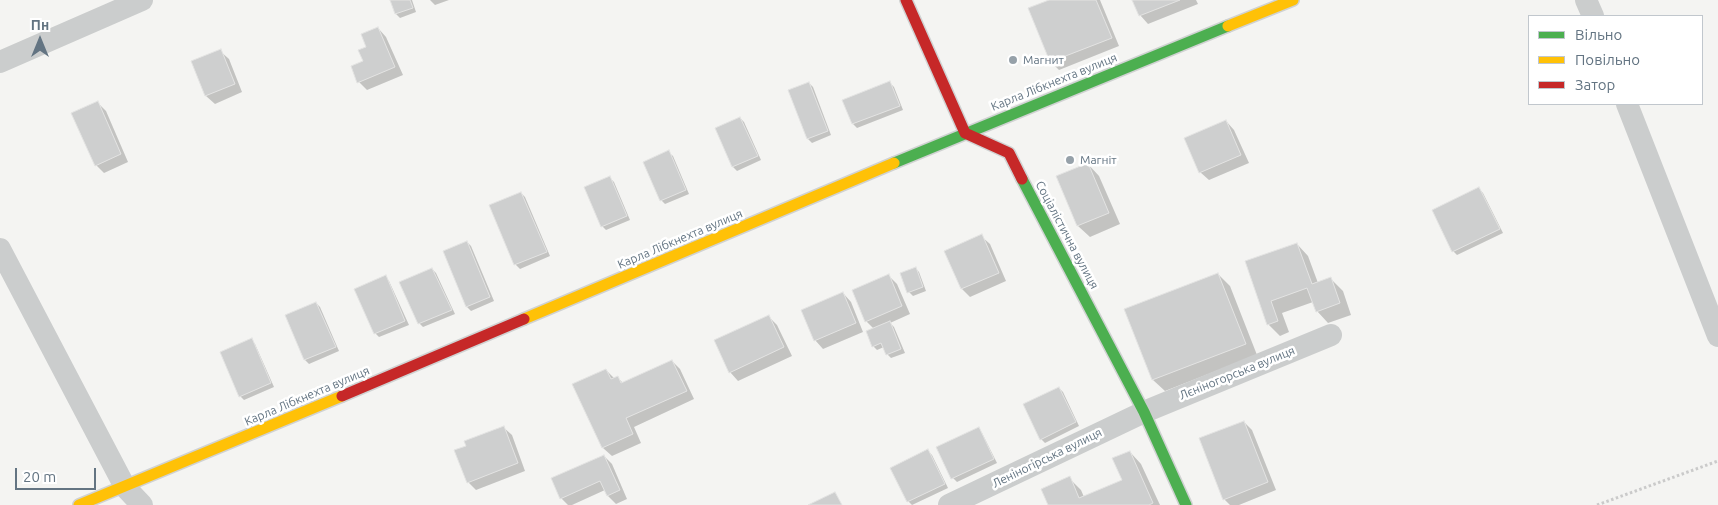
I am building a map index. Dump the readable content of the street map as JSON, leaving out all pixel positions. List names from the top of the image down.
{
  "streets": {
    "street": [
      "Карла Лібкнехта вулиця",
      "Соціалістична вулиця",
      "Лєніногорська вулиця",
      "Леніногірська вулиця"
    ]
  },
  "crossings": [
    ["Карла Лібкнехта вулиця", "Соціалістична вулиця"],
    ["Соціалістична вулиця", "Лєніногорська вулиця"],
    ["Соціалістична вулиця", "Леніногірська вулиця"],
    ["Лєніногорська вулиця", "Леніногірська вулиця"]
  ],
  "places": ["Магнит", "Магніт"],
  "legend": ["Вільно", "Повільно", "Затор"],
  "scale_bar": "20 m",
  "north": "top"
}
